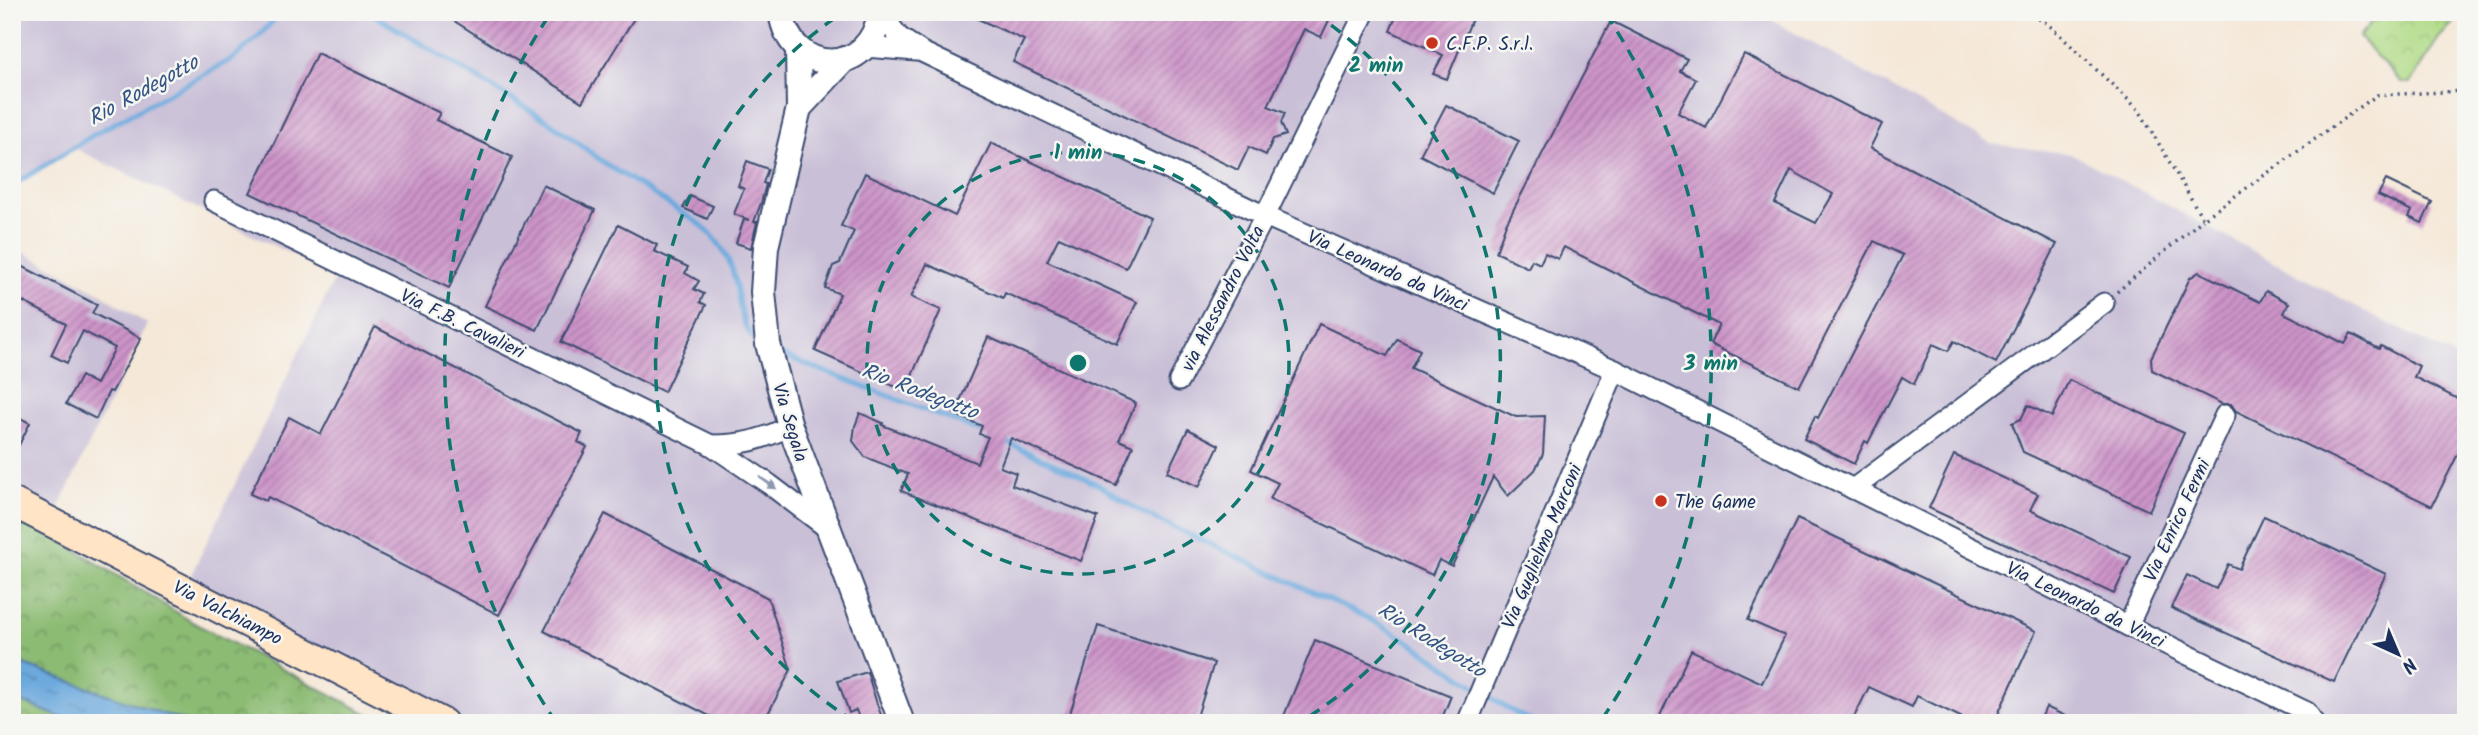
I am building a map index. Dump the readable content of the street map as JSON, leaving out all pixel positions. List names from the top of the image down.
{
  "streets": {
    "main road": ["Via Valchiampo"],
    "street": [
      "Via Leonardo da Vinci",
      "via Alessandro Volta",
      "Via F.B. Cavalieri",
      "Via Segala",
      "Via Enrico Fermi",
      "Via Guglielmo Marconi"
    ]
  },
  "crossings": [
    ["Via Leonardo da Vinci", "via Alessandro Volta"],
    ["Via Leonardo da Vinci", "Via Enrico Fermi"],
    ["Via Leonardo da Vinci", "Via Guglielmo Marconi"],
    ["Via F.B. Cavalieri", "Via Segala"]
  ],
  "water": ["Rio Rodegotto"],
  "places": ["C.F.P. S.r.l.", "The Game"],
  "north": "bottom right",
  "rings": ["2 min", "1 min", "3 min"]
}
